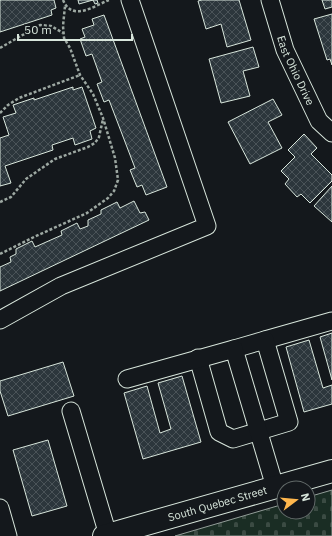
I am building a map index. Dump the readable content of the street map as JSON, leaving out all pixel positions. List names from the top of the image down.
{
  "streets": {
    "main road": ["South Quebec Street"],
    "street": ["East Ohio Drive"]
  },
  "scale_bar": "50 m",
  "north": "right"
}
